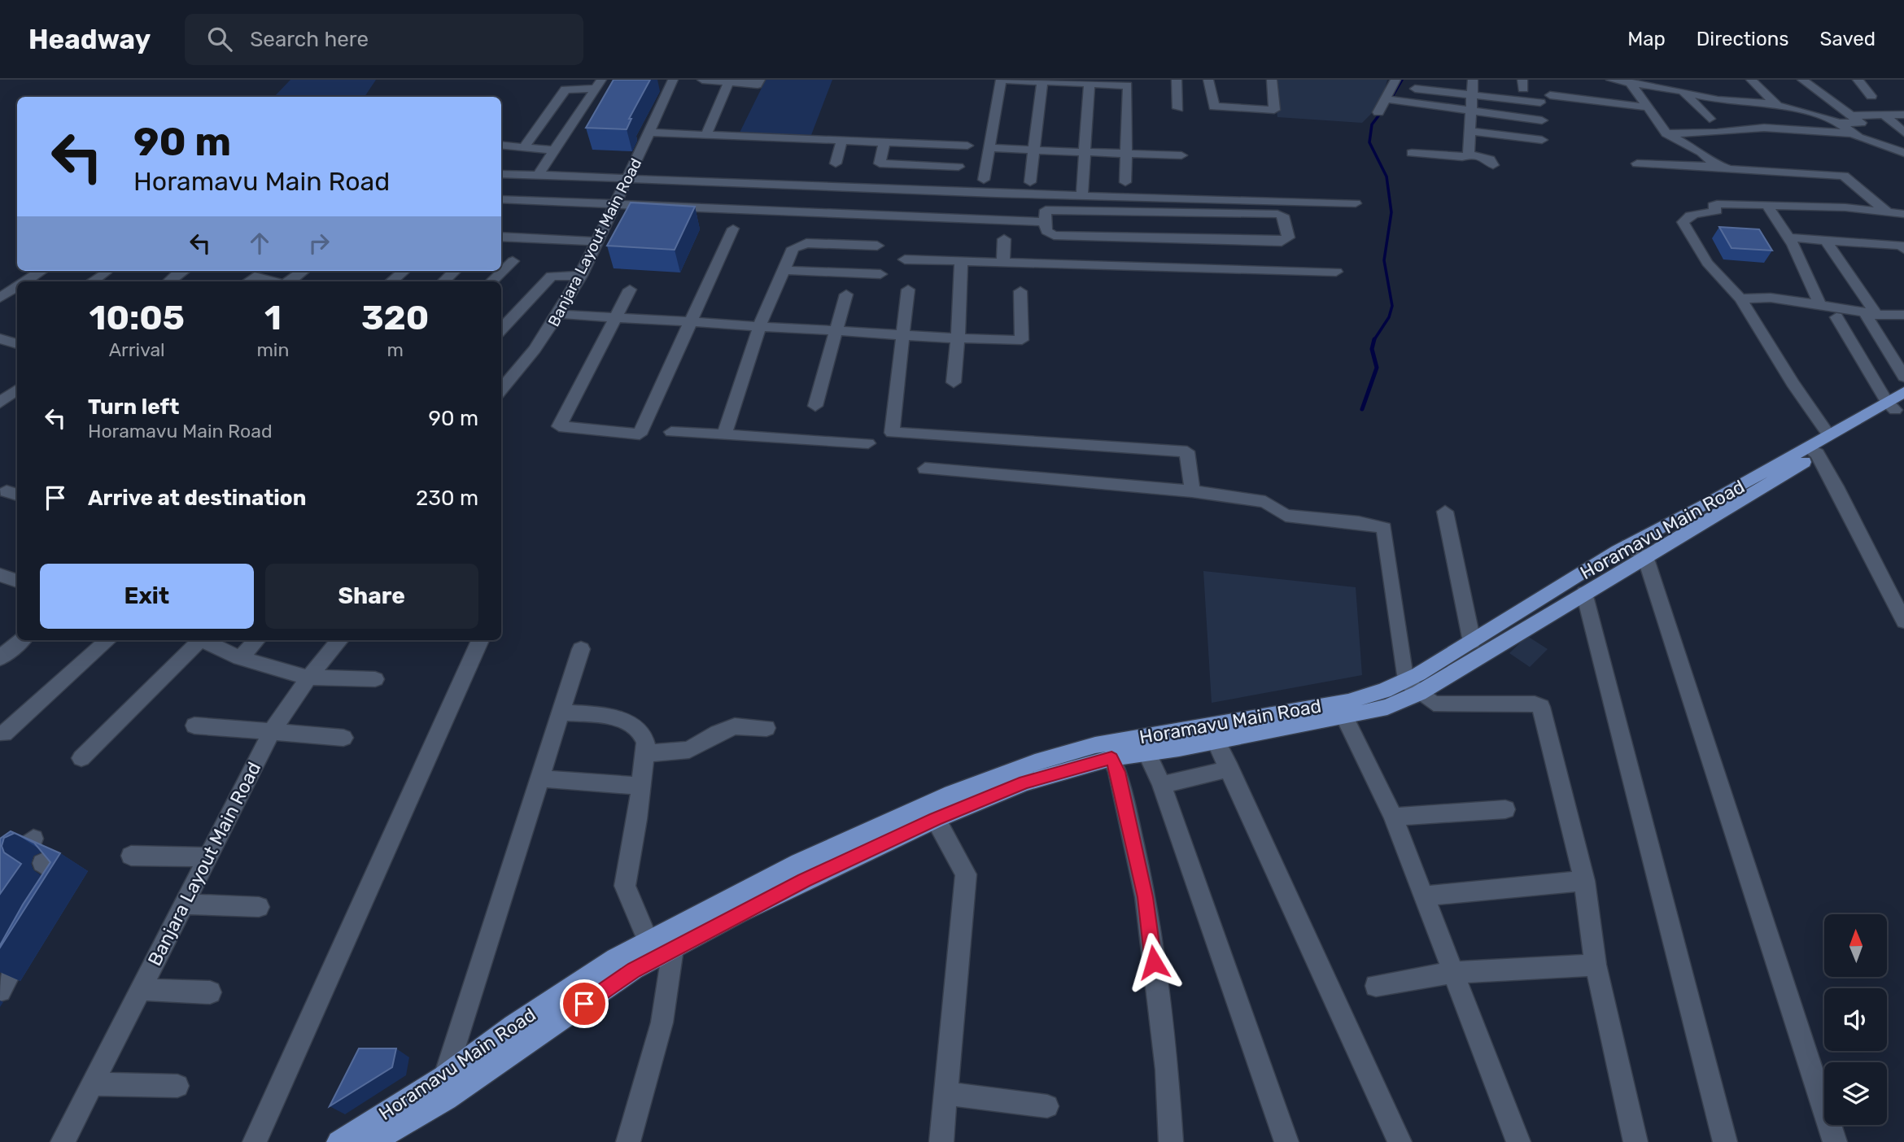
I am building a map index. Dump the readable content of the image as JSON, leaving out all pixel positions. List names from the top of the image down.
{
  "streets": {
    "main road": ["Horamavu Main Road"],
    "street": ["Banjara Layout Main Road"]
  },
  "north": "top",
  "page": {
    "header": "Headway",
    "search": "Search here",
    "nav": ["Map", "Directions", "Saved"],
    "turn": ["90 m", "Horamavu Main Road"],
    "eta": [
      "10:05",
      "Arrival",
      "1",
      "min",
      "320",
      "m"
    ],
    "list": [
      {
        "name": "Turn left",
        "note": "Horamavu Main Road",
        "value": "90 m"
      },
      {
        "name": "Arrive at destination",
        "value": "230 m"
      }
    ],
    "buttons": ["Exit", "Share"]
  }
}
